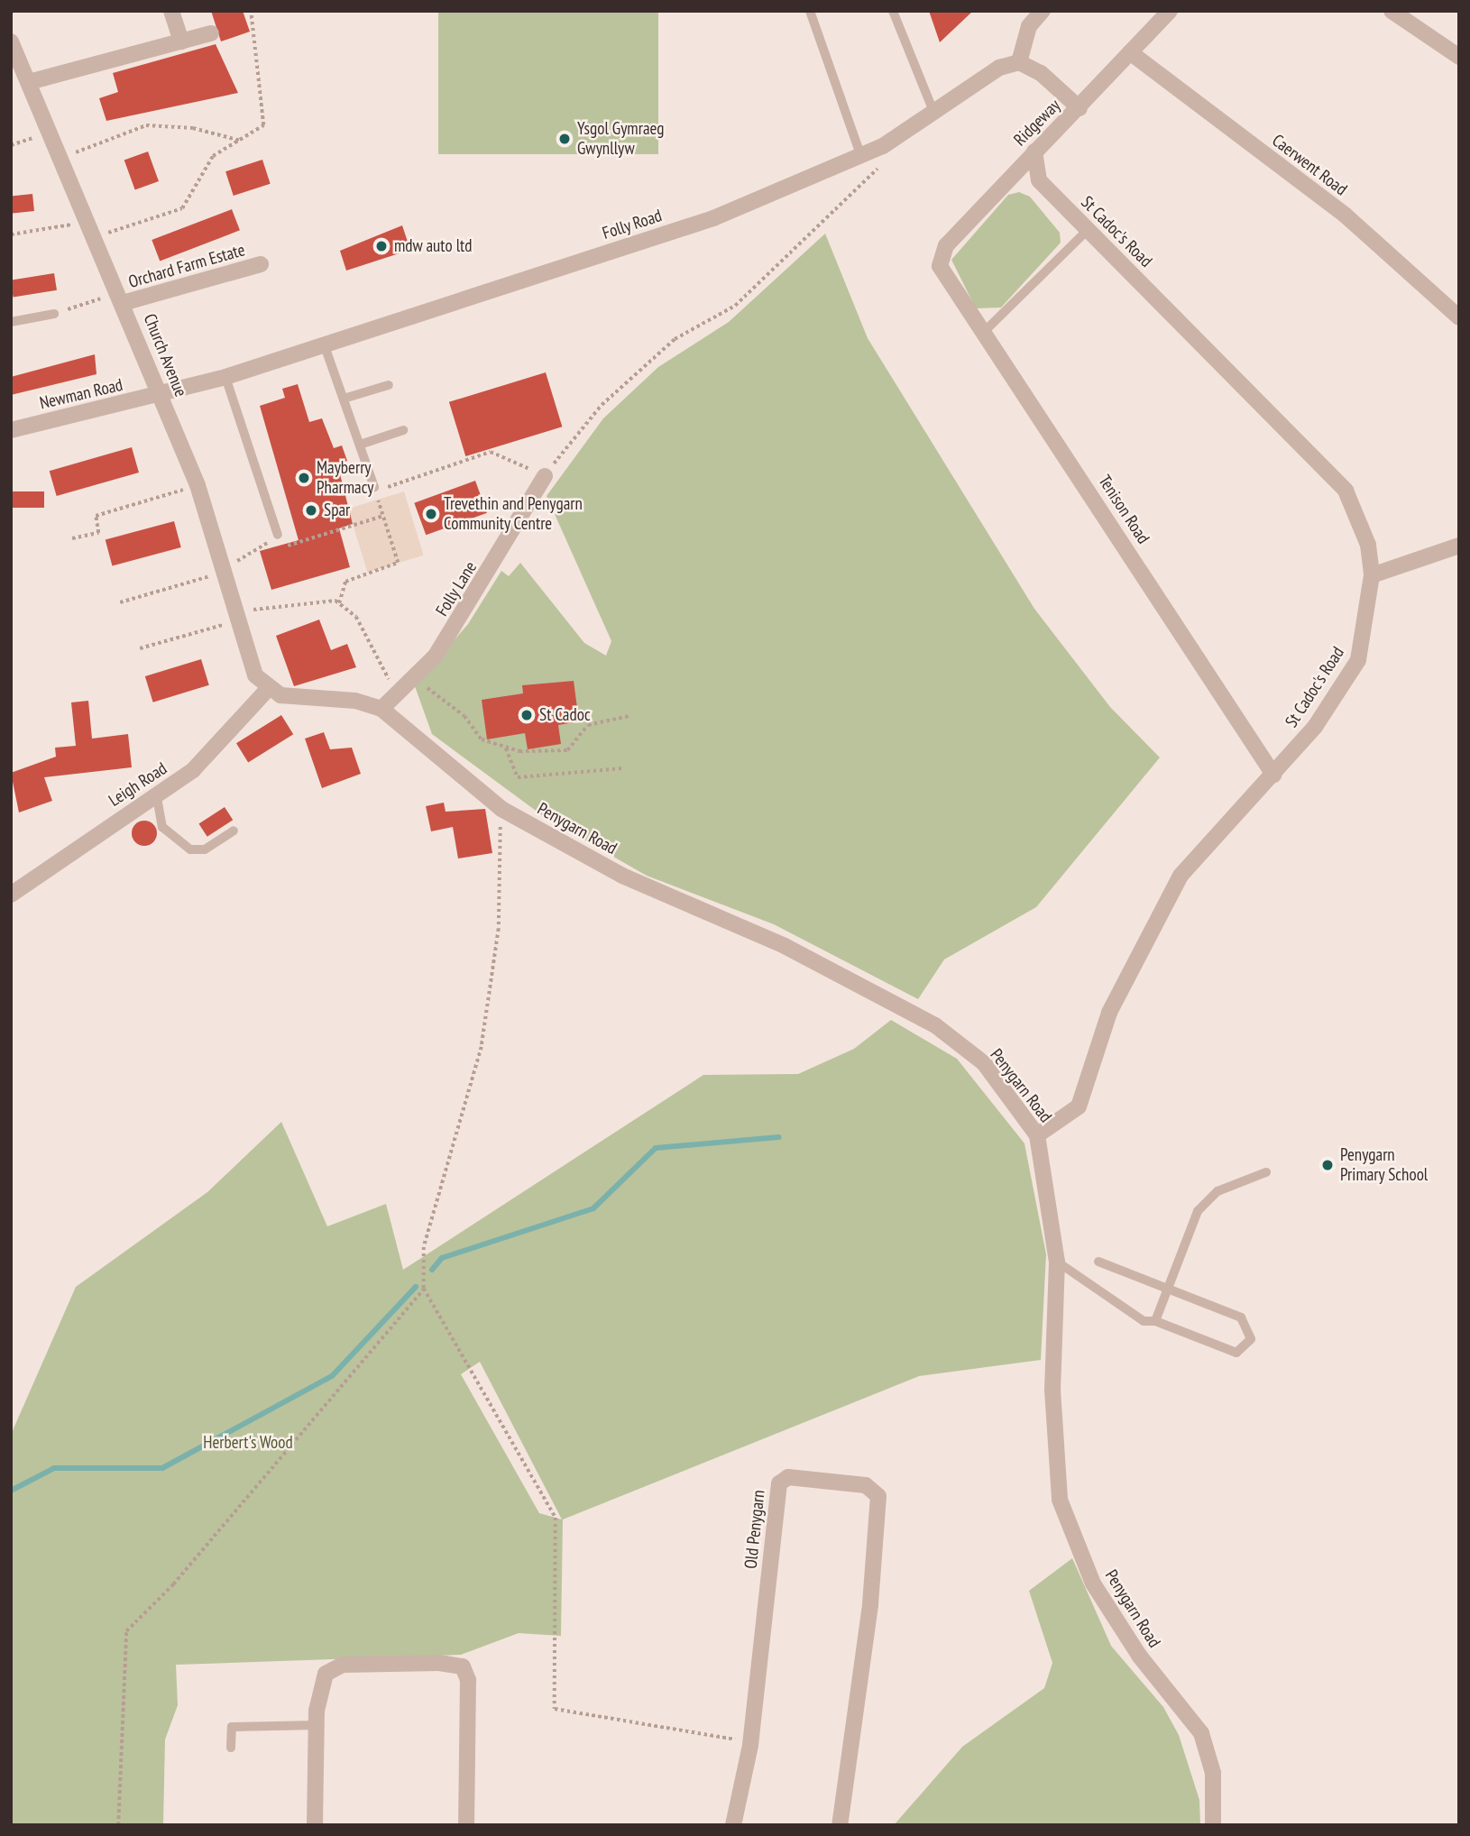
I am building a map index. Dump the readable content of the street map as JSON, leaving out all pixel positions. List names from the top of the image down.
{
  "streets": {
    "street": [
      "Ridgeway",
      "Caerwent Road",
      "Folly Road",
      "St Cadoc's Road",
      "Orchard Farm Estate",
      "Church Avenue",
      "Newman Road",
      "Tenison Road",
      "Folly Lane",
      "Leigh Road",
      "Penygarn Road",
      "Old Penygarn"
    ]
  },
  "crossings": [
    ["Ridgeway", "Caerwent Road"],
    ["Ridgeway", "St Cadoc's Road"],
    ["Ridgeway", "Tenison Road"],
    ["Folly Road", "Church Avenue"],
    ["Folly Road", "Newman Road"],
    ["St Cadoc's Road", "Tenison Road"],
    ["St Cadoc's Road", "Penygarn Road"],
    ["Orchard Farm Estate", "Church Avenue"],
    ["Church Avenue", "Newman Road"],
    ["Church Avenue", "Leigh Road"],
    ["Church Avenue", "Penygarn Road"],
    ["Folly Lane", "Penygarn Road"],
    ["Leigh Road", "Penygarn Road"]
  ],
  "parks": ["Herbert's Wood"],
  "places": [
    "Ysgol Gymraeg Gwynllyw",
    "mdw auto ltd",
    "Mayberry Pharmacy",
    "Spar",
    "Trevethin and Penygarn Community Centre",
    "St Cadoc",
    "Penygarn Primary School"
  ]
}
